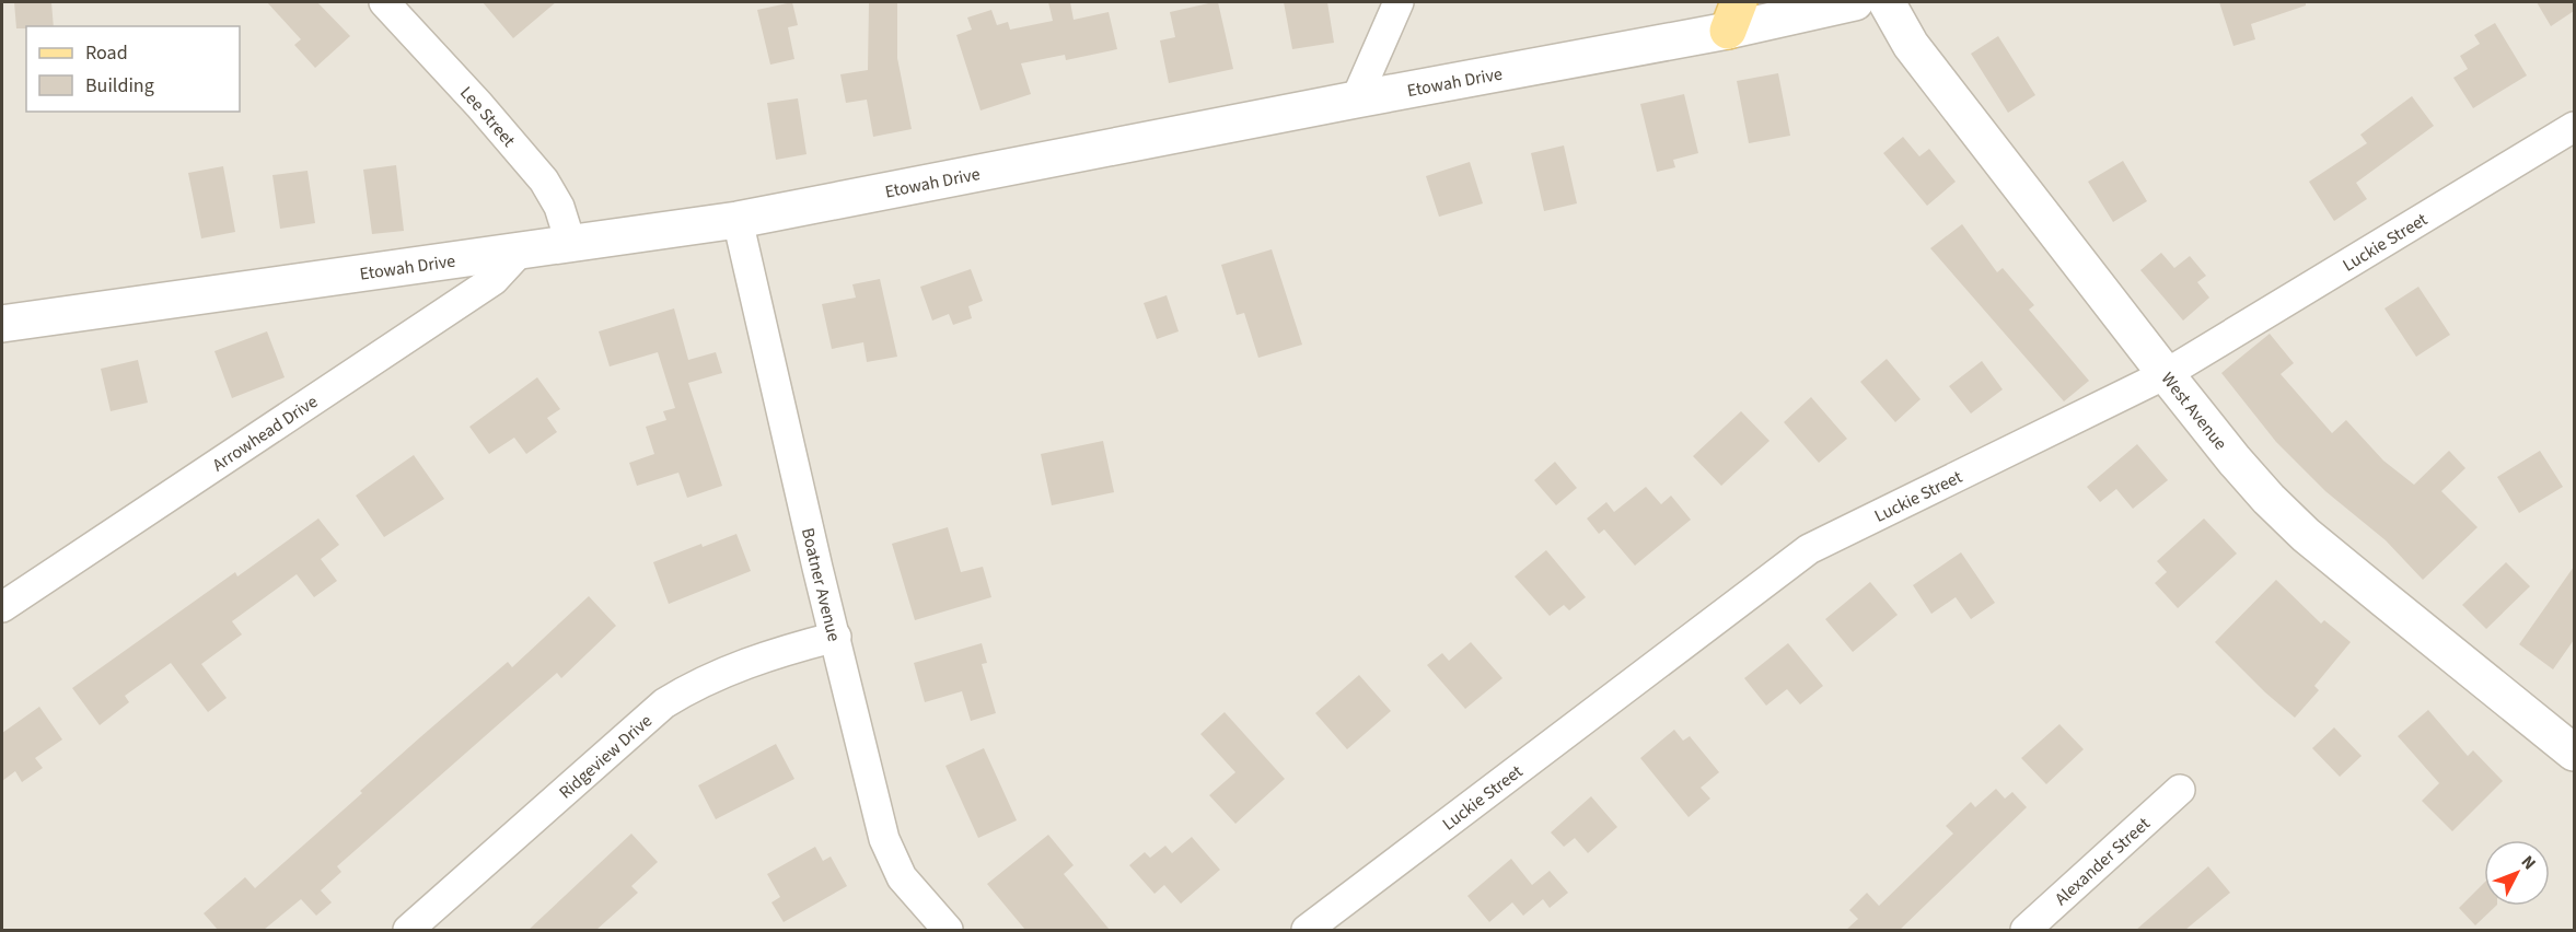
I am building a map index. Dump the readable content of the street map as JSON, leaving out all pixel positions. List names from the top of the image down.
{
  "streets": {
    "street": [
      "Etowah Drive",
      "Lee Street",
      "Luckie Street",
      "West Avenue",
      "Arrowhead Drive",
      "Boatner Avenue",
      "Ridgeview Drive",
      "Alexander Street"
    ]
  },
  "crossings": [
    ["Etowah Drive", "Lee Street"],
    ["Etowah Drive", "Arrowhead Drive"],
    ["Etowah Drive", "Boatner Avenue"],
    ["Luckie Street", "West Avenue"],
    ["Boatner Avenue", "Ridgeview Drive"]
  ],
  "legend": ["Road", "Building"],
  "north": "top right"
}
